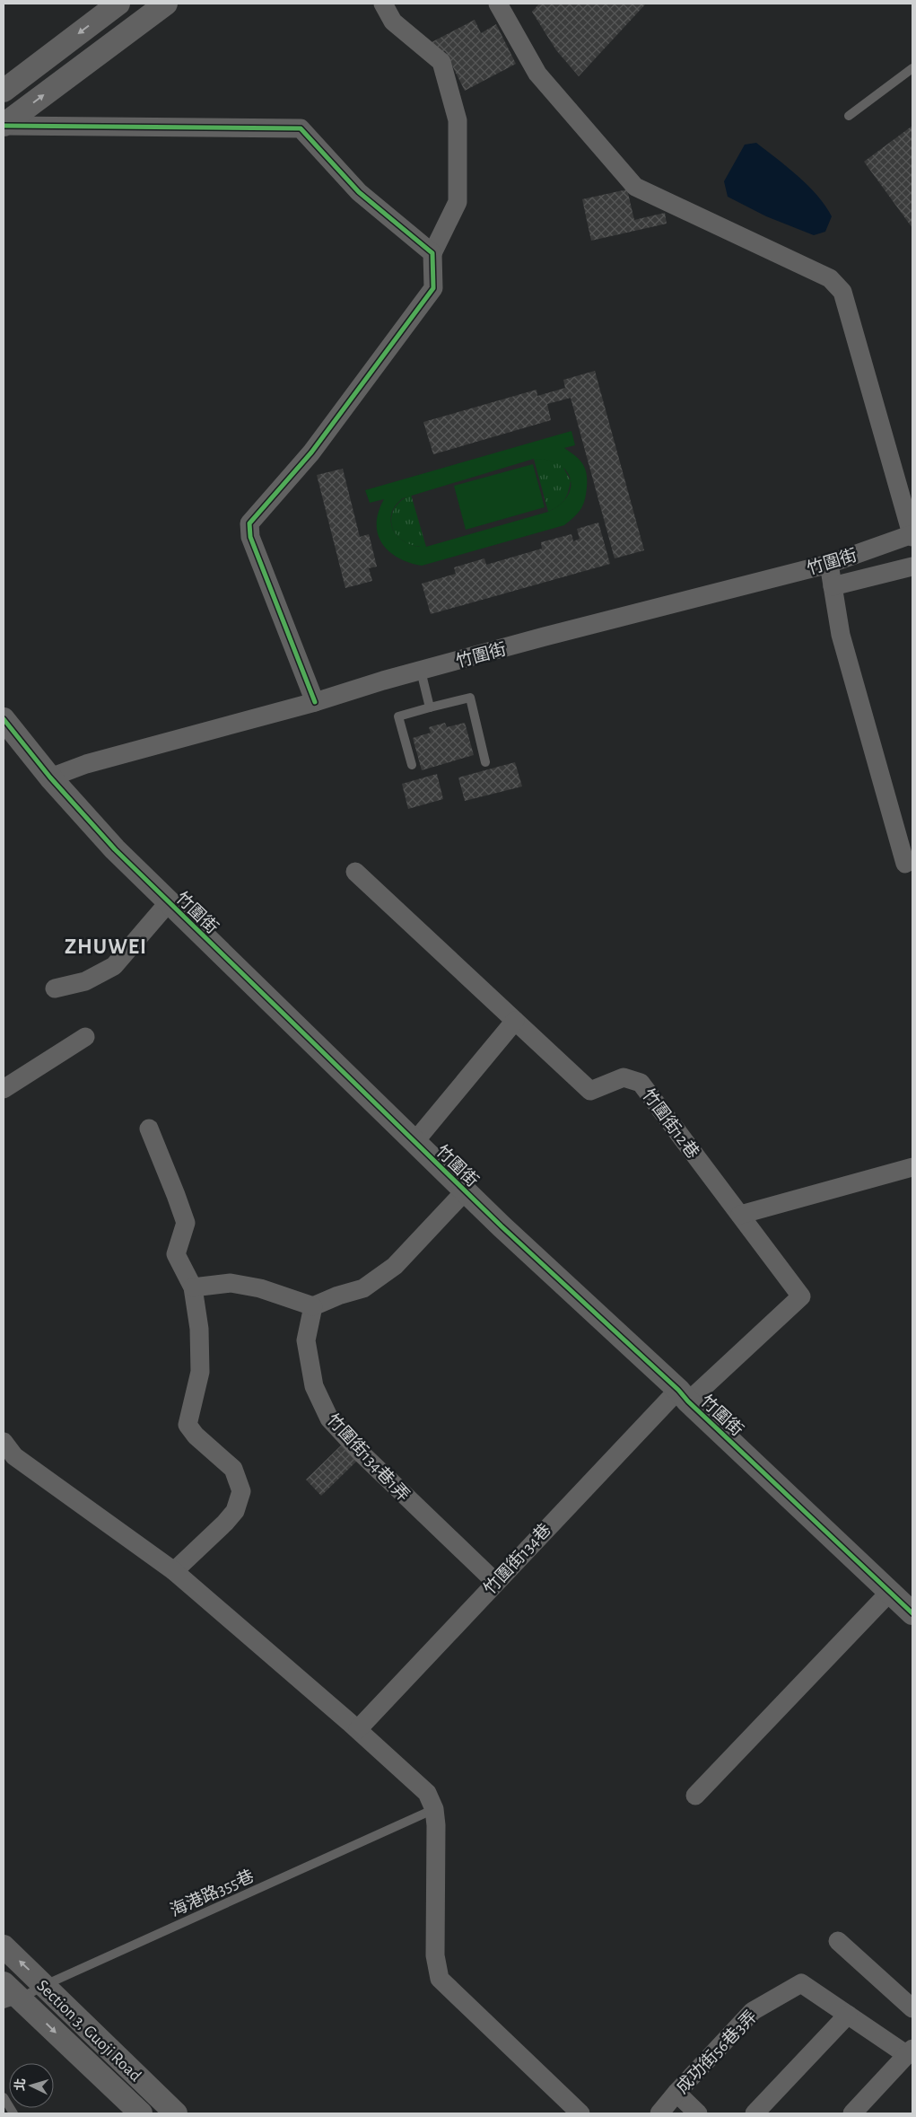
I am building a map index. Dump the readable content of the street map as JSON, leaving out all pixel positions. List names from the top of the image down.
{
  "streets": {
    "street": [
      "竹圍街",
      "竹圍街12巷",
      "竹圍街134巷1弄",
      "竹圍街134巷",
      "Section 3, Guoji Road",
      "成功街56巷3弄"
    ],
    "lane": ["海港路355巷"]
  },
  "crossings": [
    ["竹圍街", "竹圍街12巷"],
    ["竹圍街", "竹圍街134巷"],
    ["竹圍街12巷", "竹圍街134巷"],
    ["竹圍街134巷1弄", "竹圍街134巷"],
    ["海港路355巷", "Section 3, Guoji Road"]
  ],
  "districts": ["ZHUWEI"],
  "north": "left"
}
